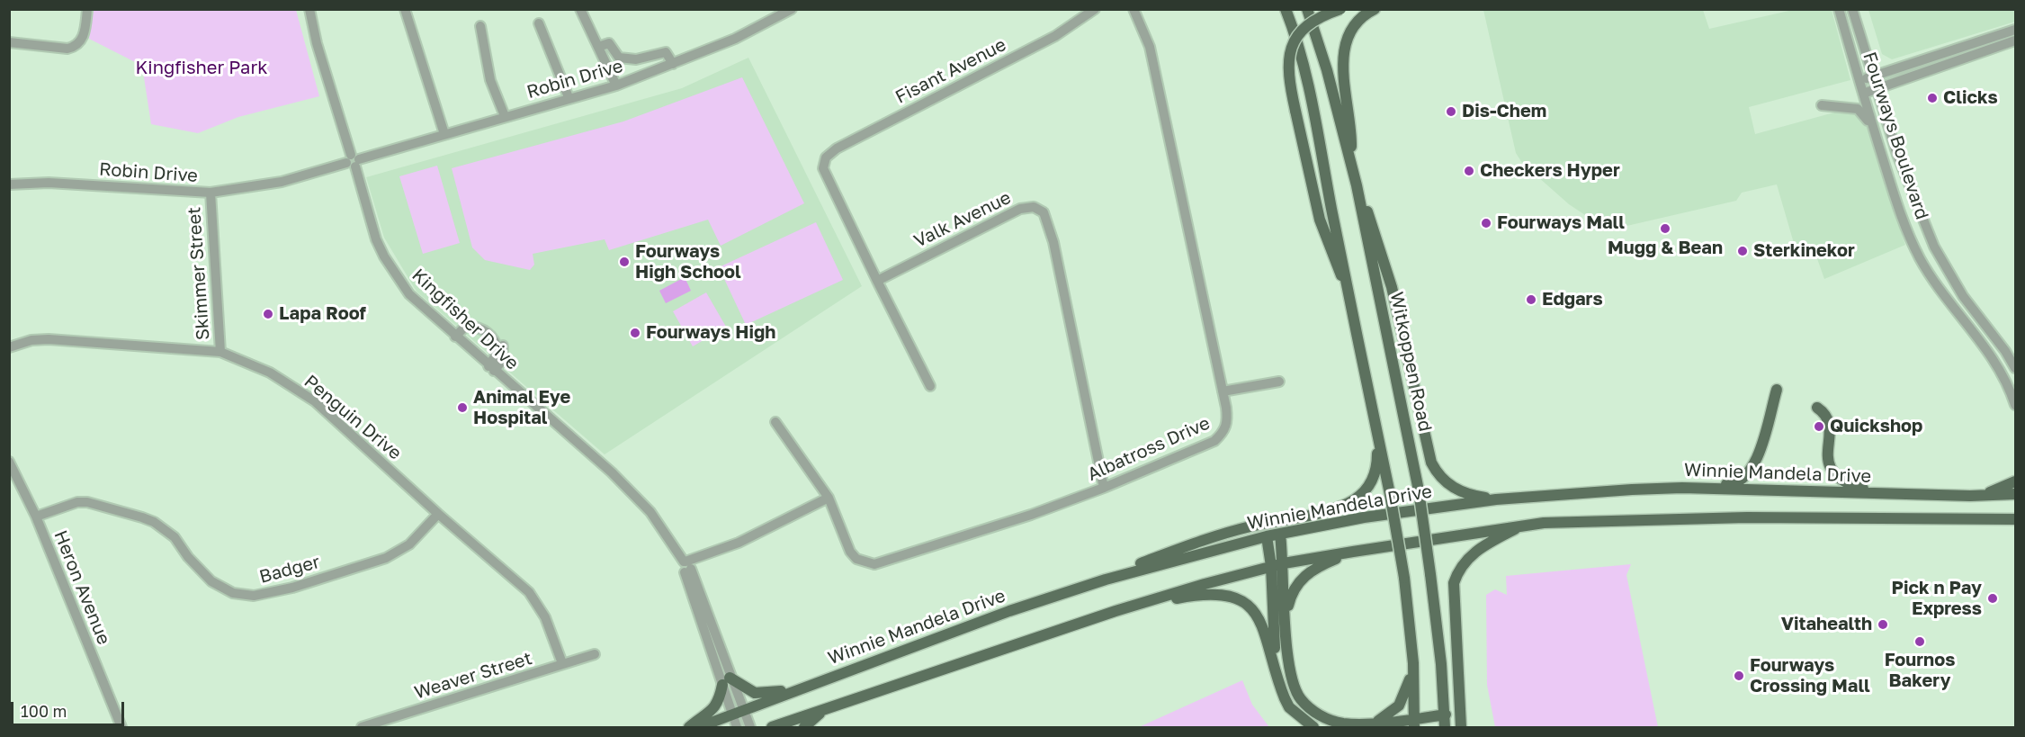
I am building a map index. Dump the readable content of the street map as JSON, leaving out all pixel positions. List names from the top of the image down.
{
  "streets": {
    "main road": ["Witkoppen Road", "Winnie Mandela Drive"],
    "street": [
      "Fisant Avenue",
      "Robin Drive",
      "Fourways Boulevard",
      "Valk Avenue",
      "Skimmer Street",
      "Kingfisher Drive",
      "Penguin Drive",
      "Albatross Drive",
      "Badger",
      "Heron Avenue",
      "Weaver Street"
    ]
  },
  "crossings": [
    ["Fisant Avenue", "Valk Avenue"],
    ["Robin Drive", "Skimmer Street"],
    ["Robin Drive", "Kingfisher Drive"],
    ["Valk Avenue", "Albatross Drive"],
    ["Skimmer Street", "Penguin Drive"],
    ["Kingfisher Drive", "Winnie Mandela Drive"],
    ["Penguin Drive", "Badger"],
    ["Penguin Drive", "Weaver Street"],
    ["Badger", "Heron Avenue"]
  ],
  "parks": ["Kingfisher Park"],
  "places": [
    "Clicks",
    "Dis-Chem",
    "Checkers Hyper",
    "Fourways Mall",
    "Mugg & Bean",
    "Sterkinekor",
    "Fourways High School",
    "Edgars",
    "Lapa Roof",
    "Fourways High",
    "Animal Eye Hospital",
    "Quickshop",
    "Pick n Pay Express",
    "Vitahealth",
    "Fournos Bakery",
    "Fourways Crossing Mall"
  ],
  "scale_bar": "100 m"
}
